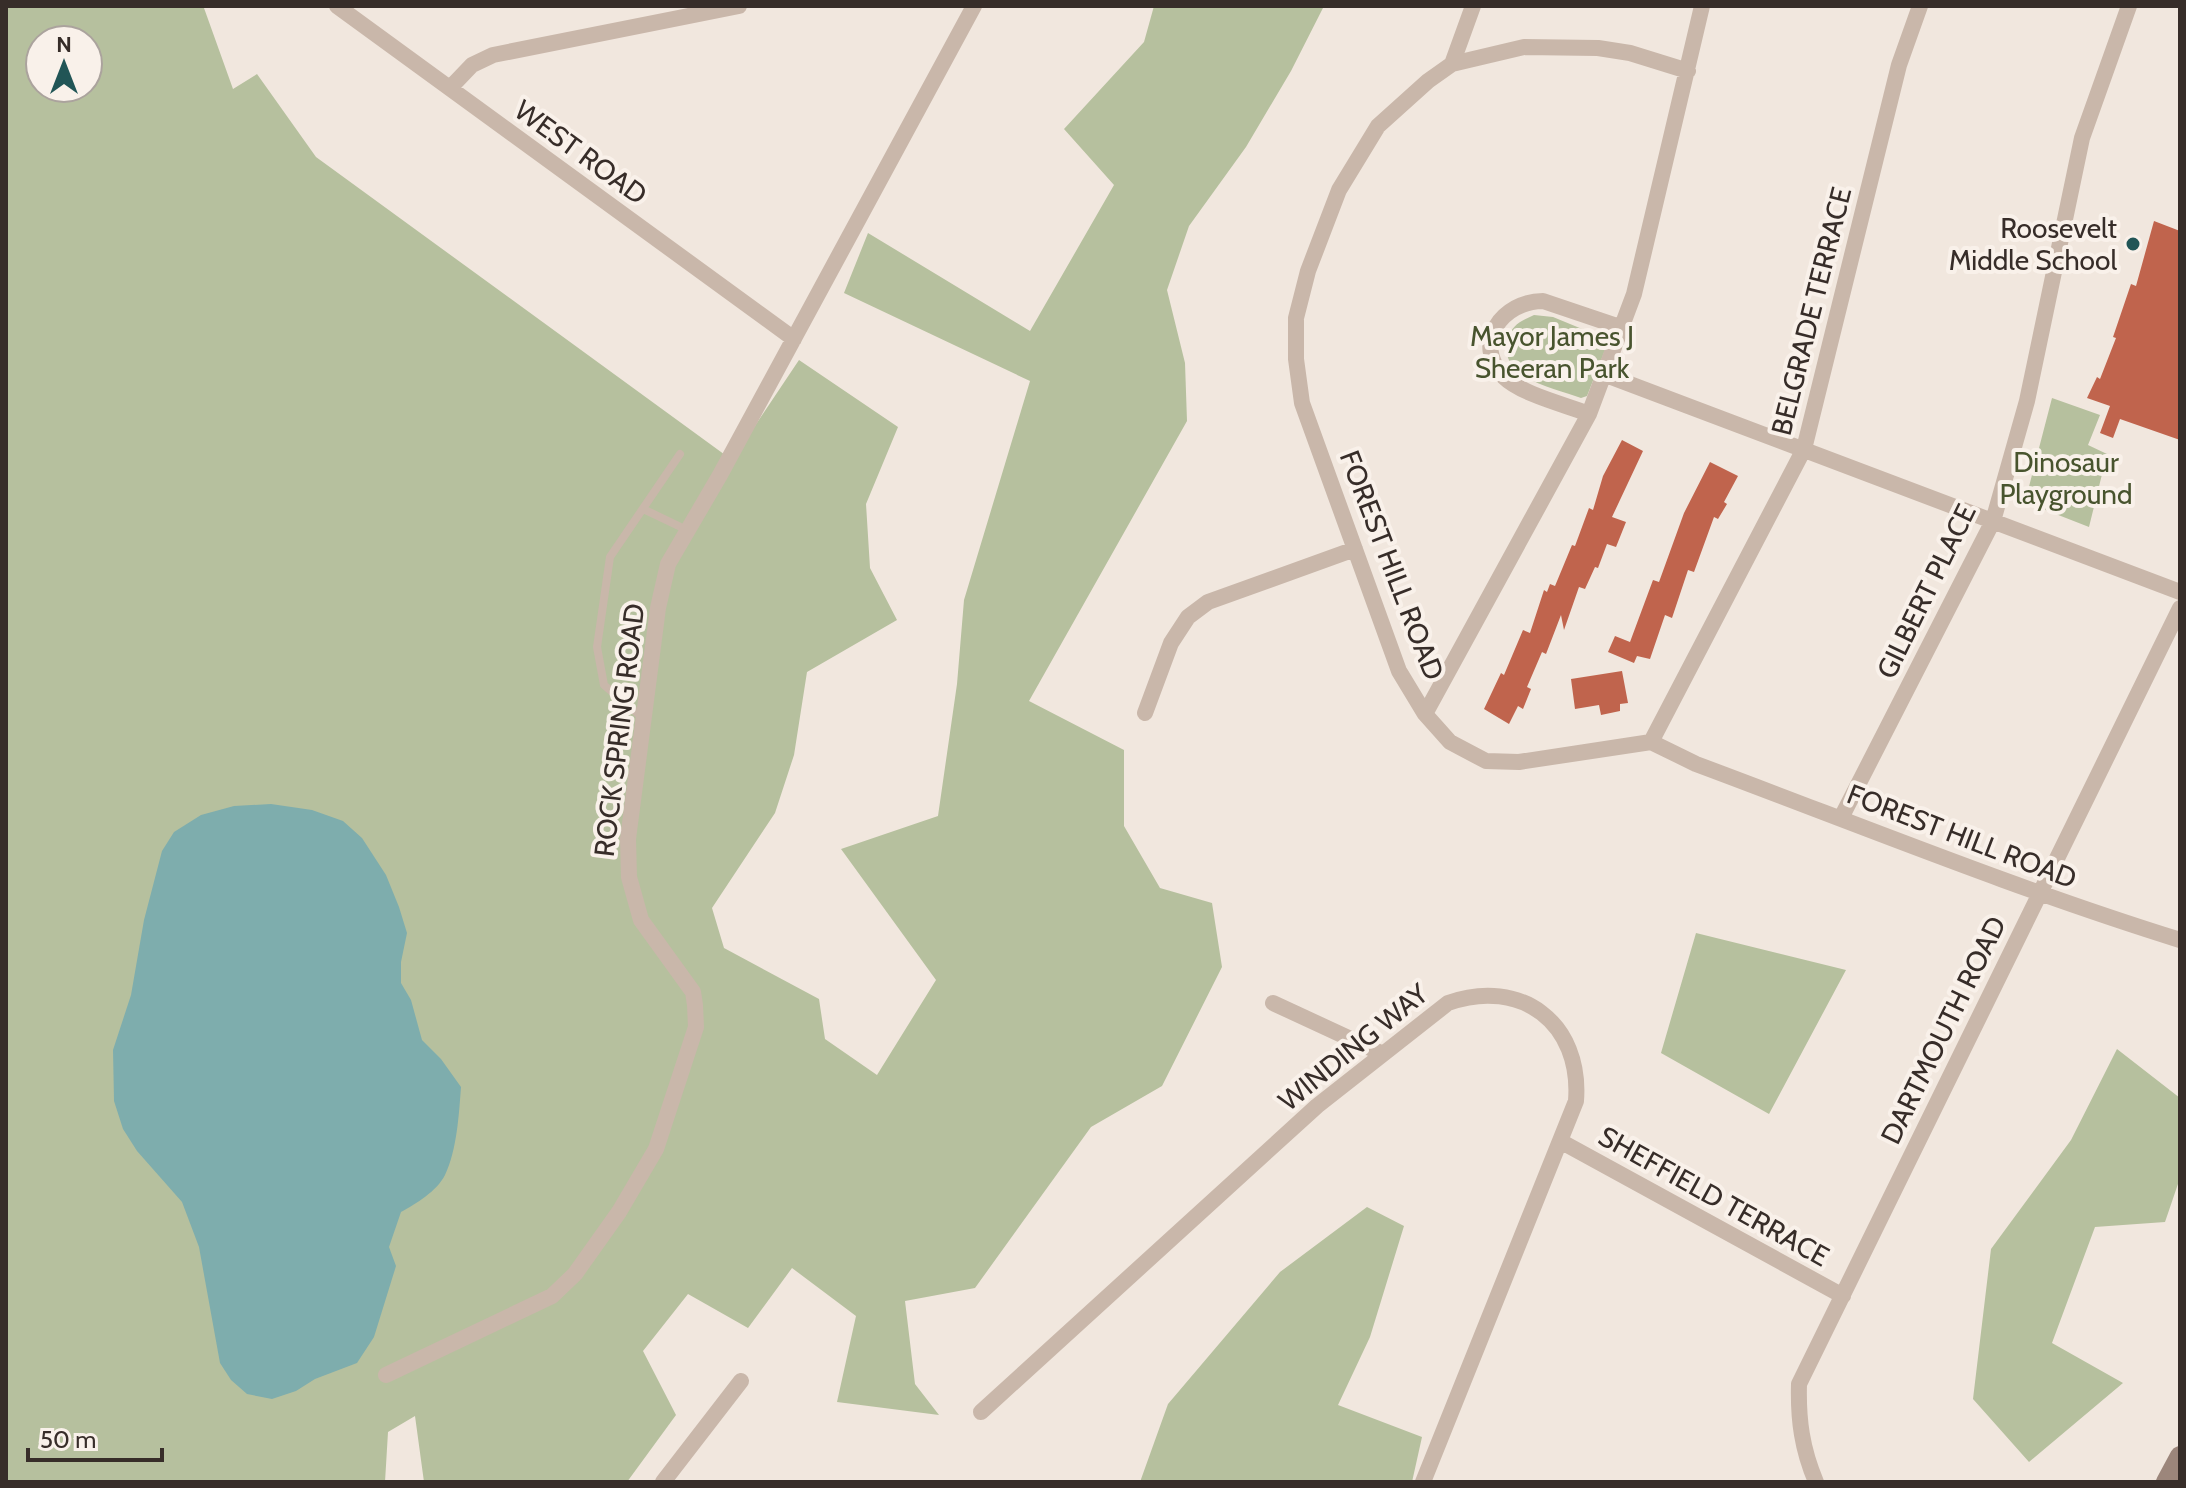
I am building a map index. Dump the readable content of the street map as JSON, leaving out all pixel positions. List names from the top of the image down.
{
  "streets": {
    "street": [
      "WEST ROAD",
      "BELGRADE TERRACE",
      "FOREST HILL ROAD",
      "GILBERT PLACE",
      "ROCK SPRING ROAD",
      "DARTMOUTH ROAD",
      "WINDING WAY",
      "SHEFFIELD TERRACE"
    ]
  },
  "crossings": [
    ["WEST ROAD", "ROCK SPRING ROAD"],
    ["BELGRADE TERRACE", "FOREST HILL ROAD"],
    ["FOREST HILL ROAD", "GILBERT PLACE"],
    ["FOREST HILL ROAD", "DARTMOUTH ROAD"],
    ["DARTMOUTH ROAD", "SHEFFIELD TERRACE"],
    ["WINDING WAY", "SHEFFIELD TERRACE"]
  ],
  "parks": ["Mayor James J Sheeran Park", "Dinosaur Playground"],
  "places": ["Roosevelt Middle School"],
  "scale_bar": "50 m",
  "north": "top"
}
